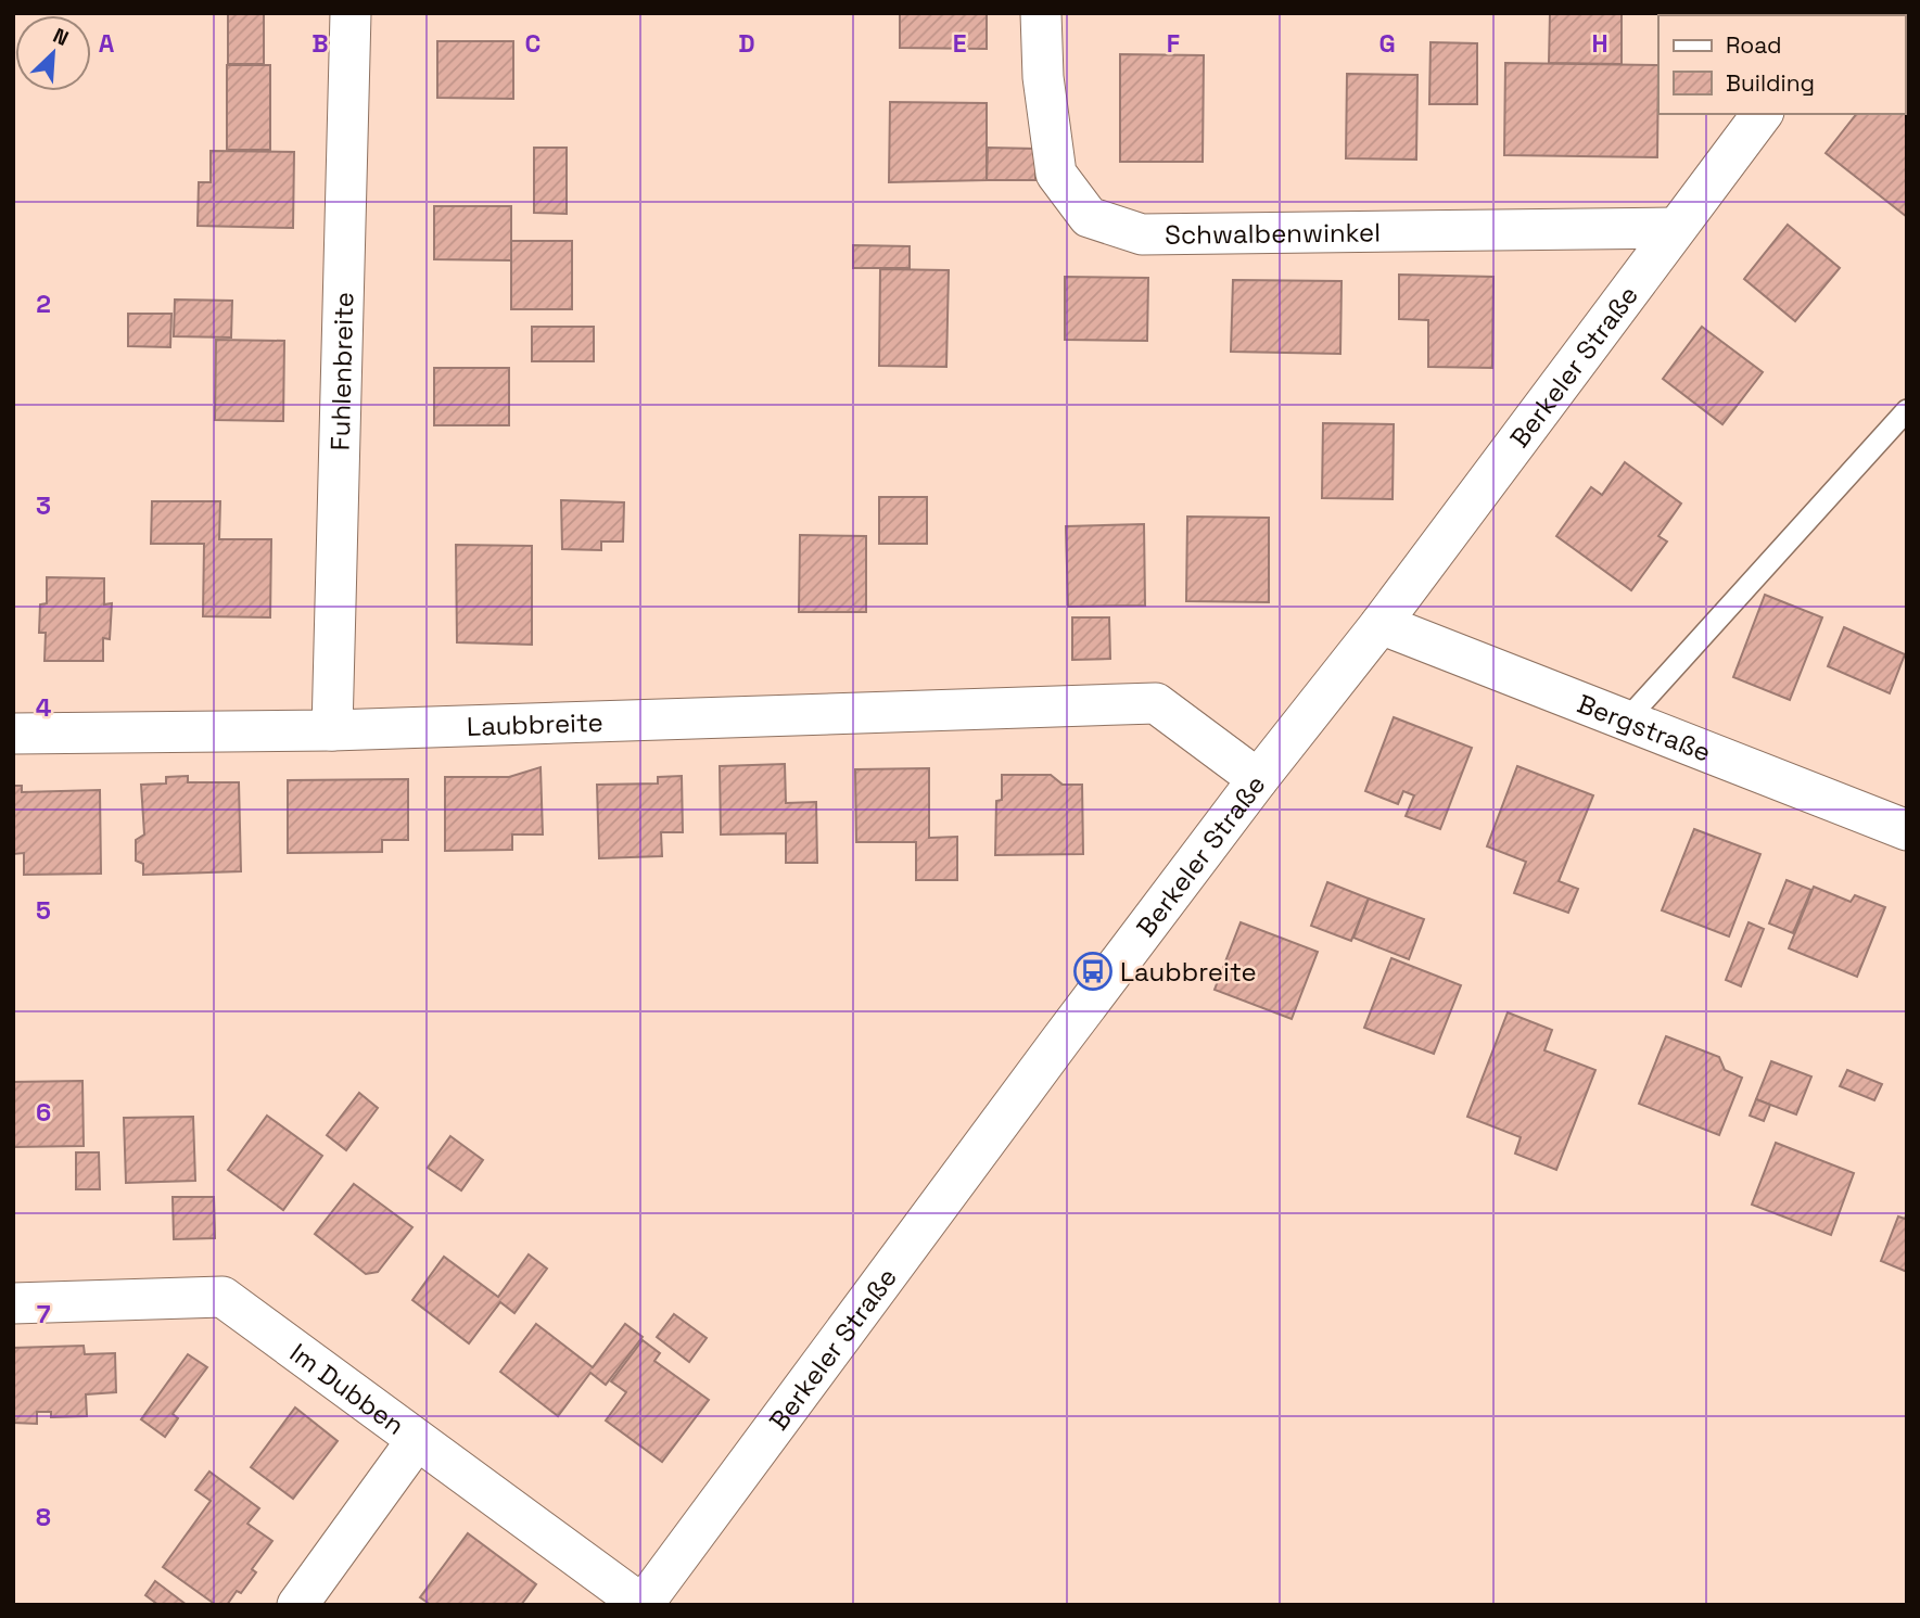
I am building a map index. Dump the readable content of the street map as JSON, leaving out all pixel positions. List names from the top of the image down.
{
  "streets": {
    "street": [
      "Schwalbenwinkel",
      "Berkeler Straße",
      "Fuhlenbreite",
      "Laubbreite",
      "Bergstraße",
      "Im Dubben"
    ]
  },
  "crossings": [
    ["Schwalbenwinkel", "Berkeler Straße"],
    ["Berkeler Straße", "Laubbreite"],
    ["Berkeler Straße", "Bergstraße"],
    ["Berkeler Straße", "Im Dubben"],
    ["Fuhlenbreite", "Laubbreite"]
  ],
  "places": {
    "bus stop": ["Laubbreite"]
  },
  "legend": ["Road", "Building"],
  "north": "top right",
  "grid": {
    "columns": [
      "A",
      "B",
      "C",
      "D",
      "E",
      "F",
      "G",
      "H"
    ],
    "rows": [
      "2",
      "3",
      "4",
      "5",
      "6",
      "7",
      "8"
    ]
  }
}
